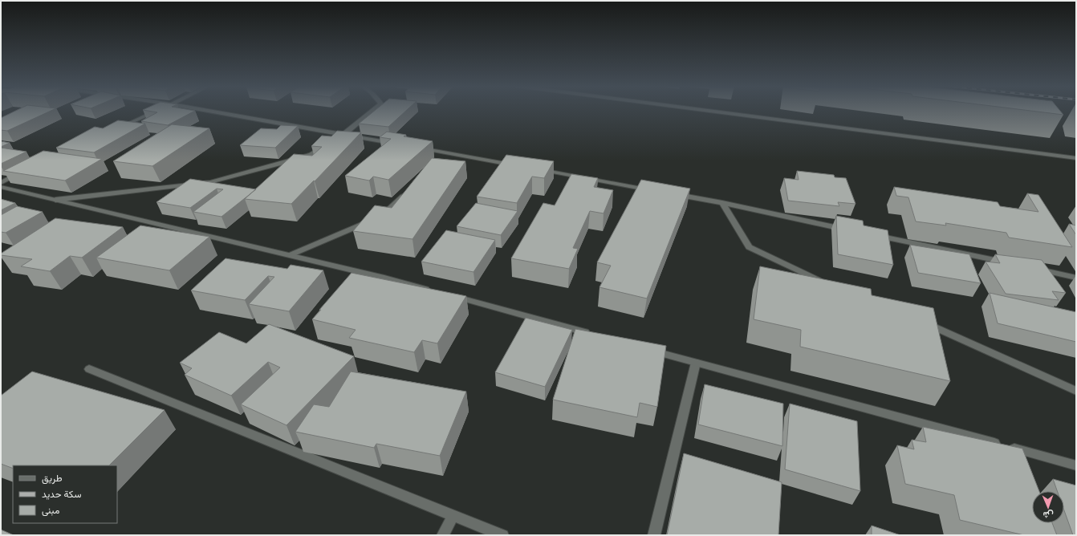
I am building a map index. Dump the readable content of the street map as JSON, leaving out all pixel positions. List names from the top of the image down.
{
  "legend": ["طريق", "سكة حديد", "مبنى"],
  "north": "bottom"
}
